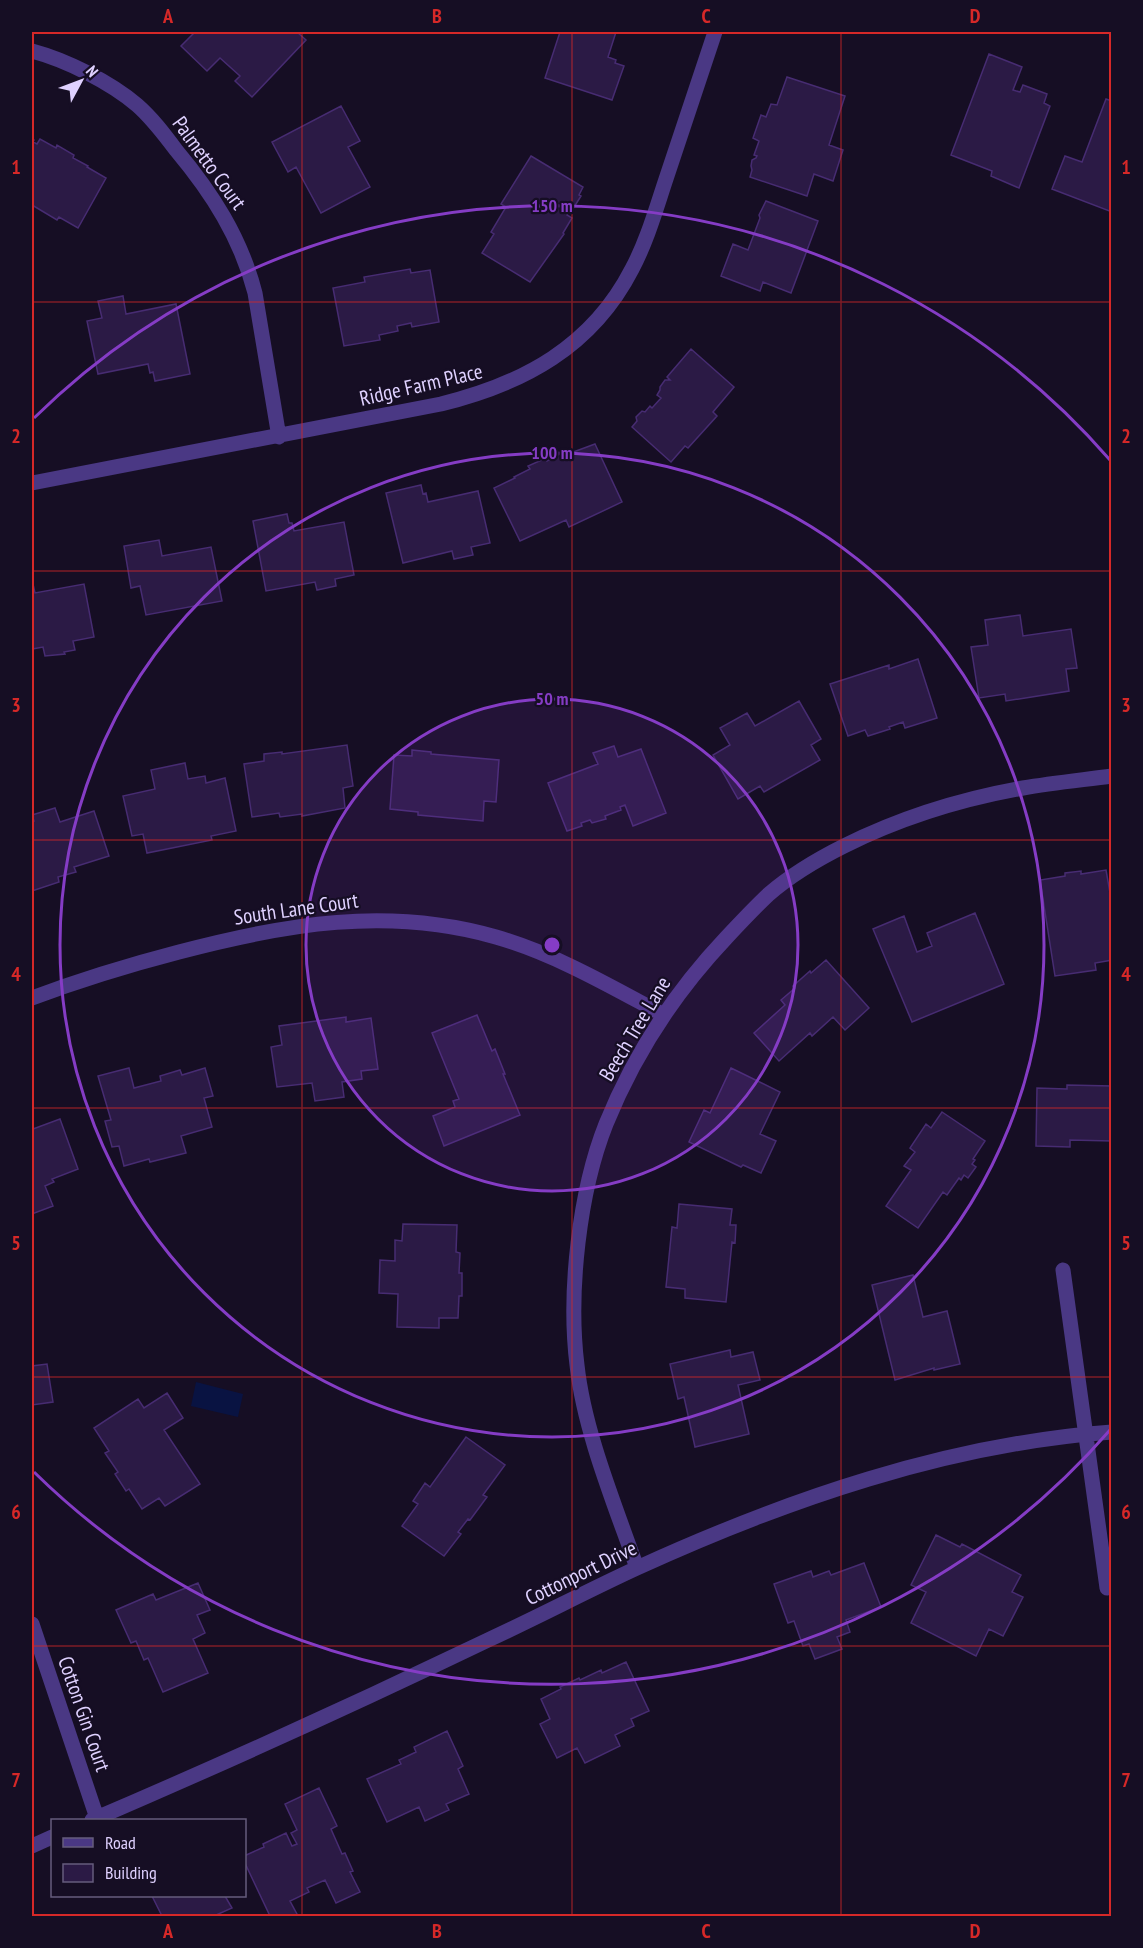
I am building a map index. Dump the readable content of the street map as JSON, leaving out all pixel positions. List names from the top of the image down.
{
  "streets": {
    "street": [
      "Palmetto Court",
      "Ridge Farm Place",
      "South Lane Court",
      "Beech Tree Lane",
      "Cottonport Drive",
      "Cotton Gin Court"
    ]
  },
  "crossings": [
    ["Palmetto Court", "Ridge Farm Place"],
    ["South Lane Court", "Beech Tree Lane"],
    ["Beech Tree Lane", "Cottonport Drive"],
    ["Cottonport Drive", "Cotton Gin Court"]
  ],
  "legend": ["Road", "Building"],
  "north": "top right",
  "grid": {
    "columns": [
      "A",
      "B",
      "C",
      "D"
    ],
    "rows": [
      "1",
      "2",
      "3",
      "4",
      "5",
      "6",
      "7"
    ]
  },
  "rings": ["150 m", "100 m", "50 m"]
}
